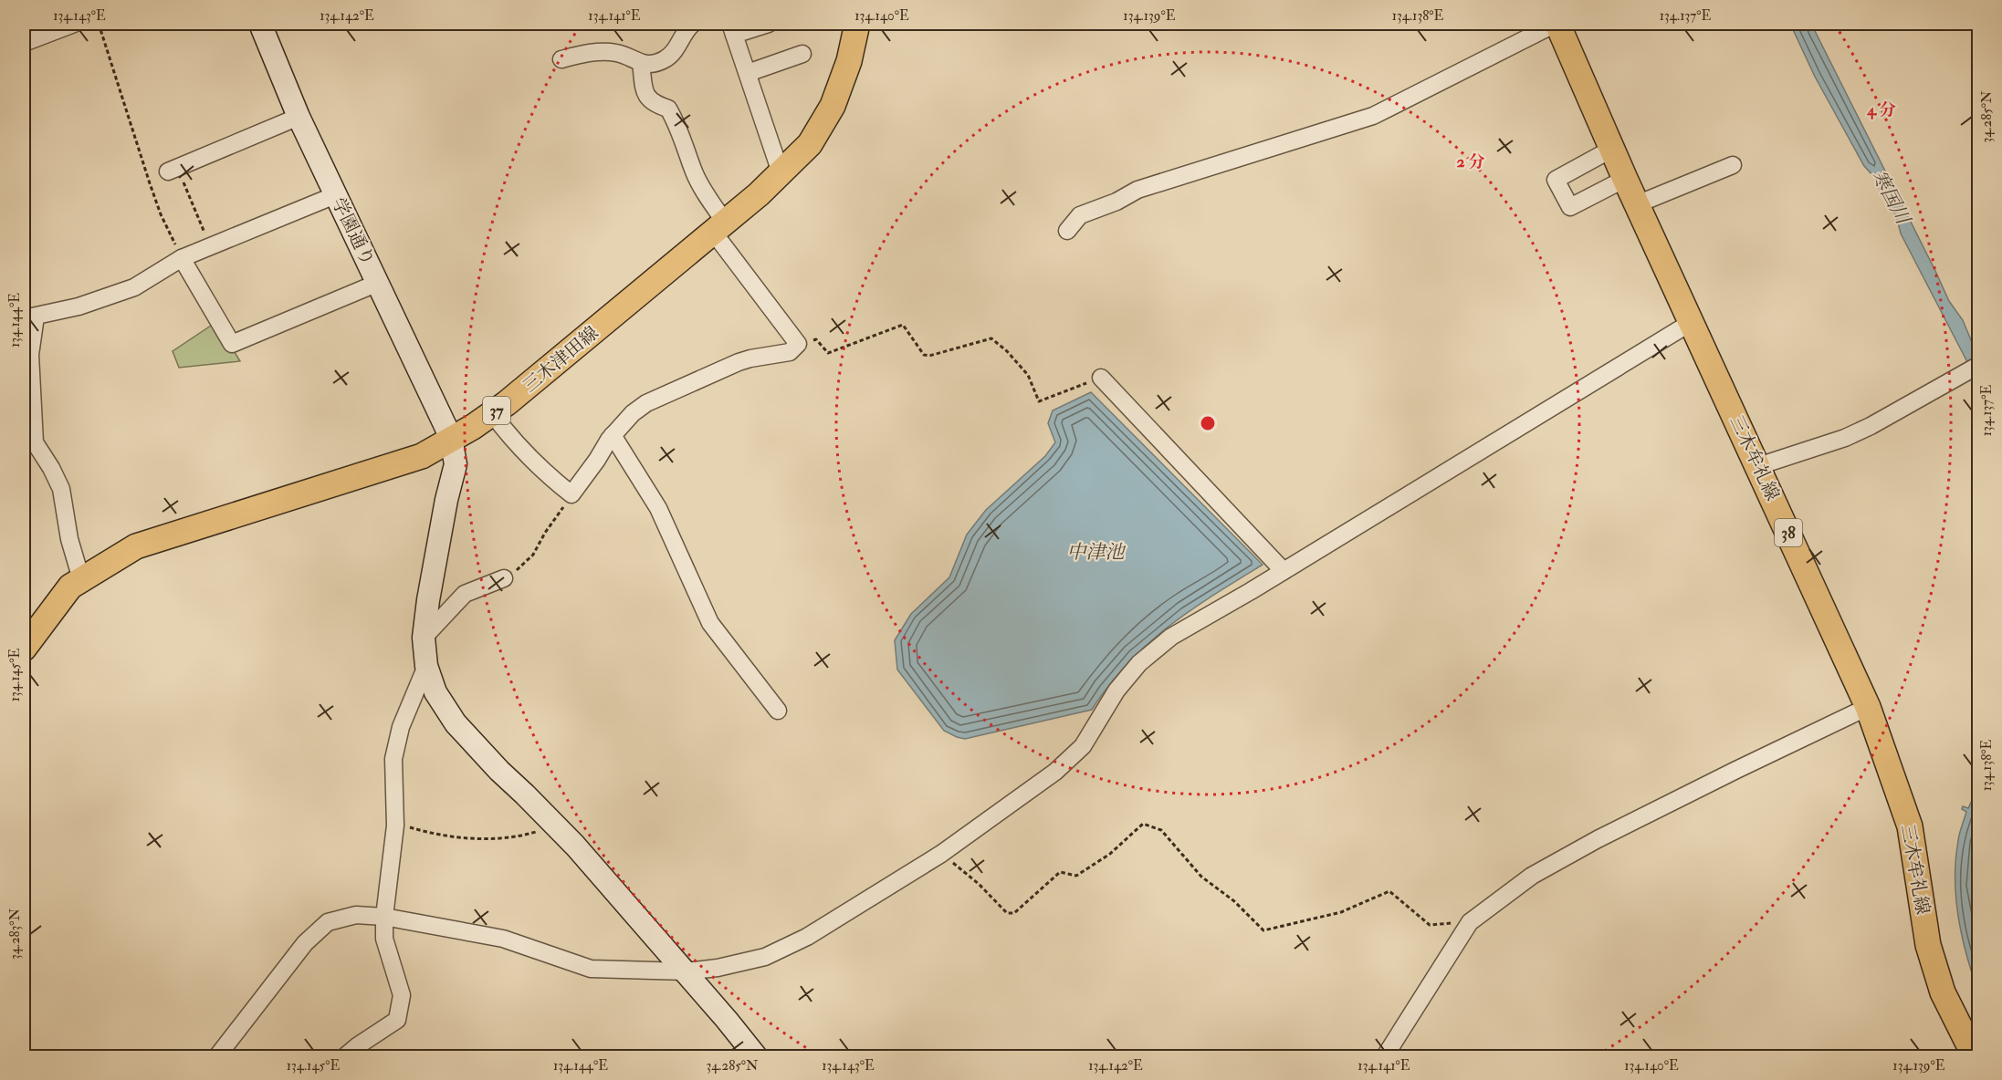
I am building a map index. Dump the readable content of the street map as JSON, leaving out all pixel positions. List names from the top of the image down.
{
  "streets": {
    "main road": [
      "三木津田線",
      "37",
      "三木牟礼線",
      "38"
    ],
    "street": ["学園通り"]
  },
  "crossings": [
    ["学園通り", "三木津田線"]
  ],
  "water": ["寒国川", "中津池"],
  "coordinates": [
    "134.143°E",
    "134.142°E",
    "134.141°E",
    "134.140°E",
    "134.139°E",
    "134.138°E",
    "134.137°E",
    "34.285°N",
    "134.144°E",
    "134.145°E",
    "34.283°N"
  ],
  "rings": ["4 分", "2 分"]
}
